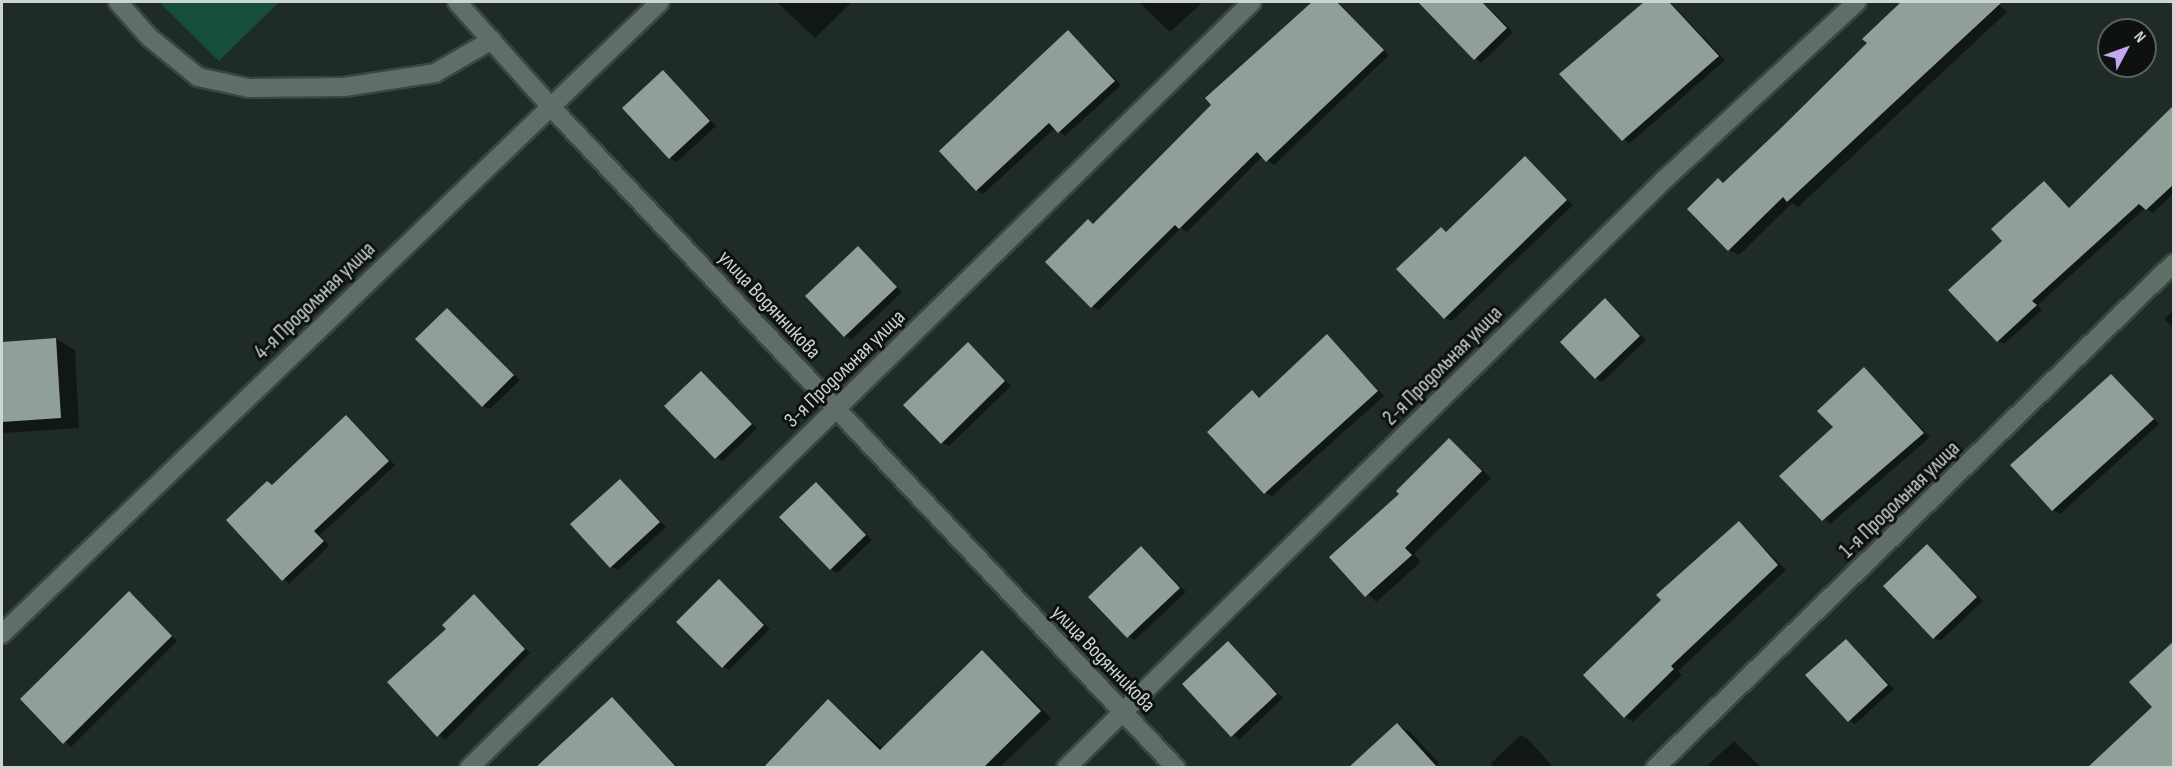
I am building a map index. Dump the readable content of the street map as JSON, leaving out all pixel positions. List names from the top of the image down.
{
  "streets": {
    "street": [
      "4-я Продольная улица",
      "улица Водянникова",
      "2-я Продольная улица",
      "3-я Продольная улица",
      "1-я Продольная улица"
    ]
  },
  "crossings": [
    ["4-я Продольная улица", "улица Водянникова"],
    ["улица Водянникова", "2-я Продольная улица"],
    ["улица Водянникова", "3-я Продольная улица"]
  ],
  "north": "top right"
}
